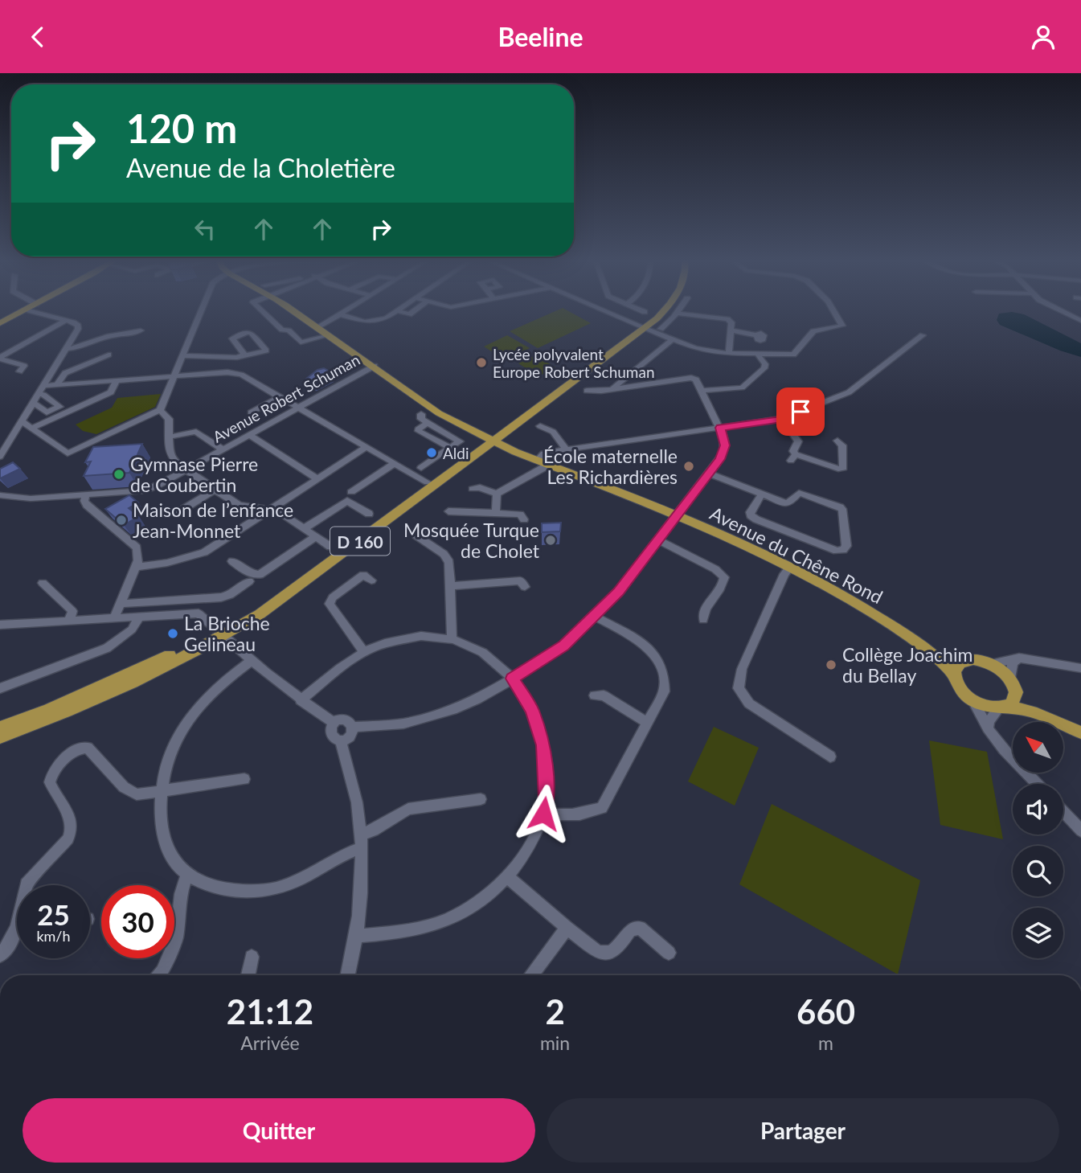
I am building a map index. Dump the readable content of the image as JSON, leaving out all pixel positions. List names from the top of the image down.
{
  "streets": {
    "main road": ["D 160", "Avenue du Chêne Rond"],
    "street": ["Avenue Robert Schuman"]
  },
  "crossings": [
    ["D 160", "Avenue du Chêne Rond"]
  ],
  "places": [
    "Lycée polyvalent Europe Robert Schuman",
    "Aldi",
    "École maternelle Les Richardières",
    "Gymnase Pierre de Coubertin",
    "Maison de l’enfance Jean-Monnet",
    "Mosquée Turque de Cholet",
    "La Brioche Gelineau",
    "Collège Joachim du Bellay"
  ],
  "north": "top left",
  "page": {
    "header": "Beeline",
    "turn": ["120 m", "Avenue de la Choletière"],
    "speed": "25 km/h",
    "limit": "30",
    "eta": [
      "21:12",
      "Arrivée",
      "2",
      "min",
      "660",
      "m"
    ],
    "buttons": ["Quitter", "Partager"]
  }
}
